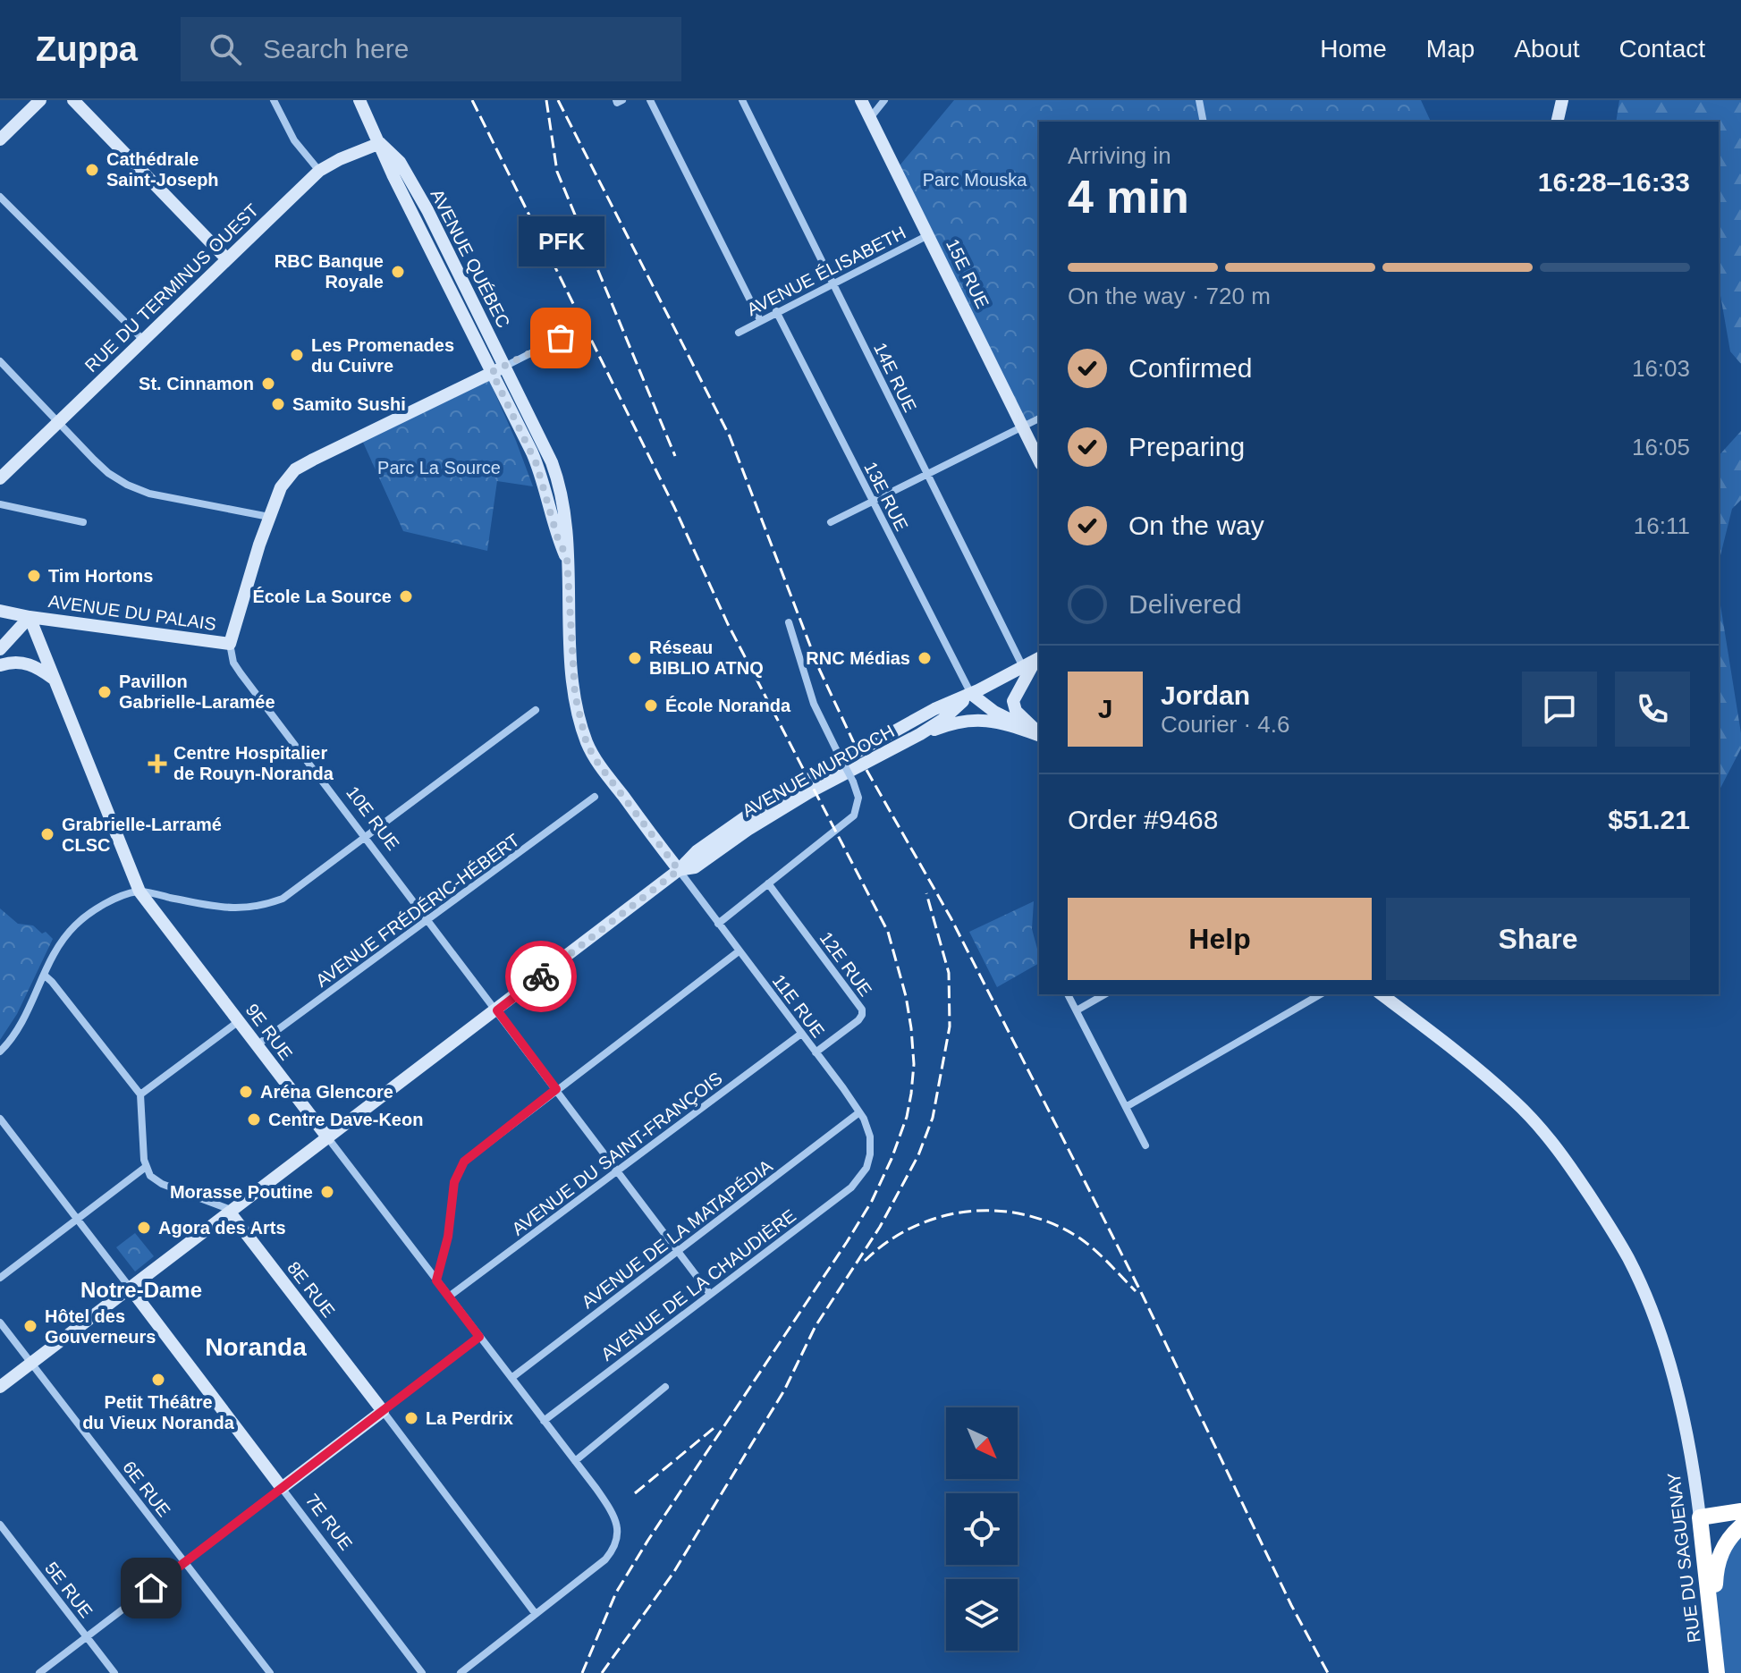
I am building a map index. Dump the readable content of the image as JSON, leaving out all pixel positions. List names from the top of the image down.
{
  "streets": {
    "highway": ["RUE DU SAGUENAY"],
    "street": [
      "AVENUE QUÉBEC",
      "AVENUE ÉLISABETH",
      "15E RUE",
      "RUE DU TERMINUS OUEST",
      "14E RUE",
      "13E RUE",
      "AVENUE DU PALAIS",
      "AVENUE MURDOCH",
      "10E RUE",
      "AVENUE FRÉDÉRIC-HÉBERT",
      "12E RUE",
      "11E RUE",
      "9E RUE",
      "AVENUE DU SAINT-FRANÇOIS",
      "AVENUE DE LA MATAPÉDIA",
      "AVENUE DE LA CHAUDIÈRE",
      "8E RUE",
      "6E RUE",
      "7E RUE",
      "5E RUE"
    ]
  },
  "crossings": [
    ["AVENUE QUÉBEC", "RUE DU TERMINUS OUEST"],
    ["AVENUE QUÉBEC", "AVENUE MURDOCH"],
    ["AVENUE QUÉBEC", "11E RUE"],
    ["AVENUE ÉLISABETH", "15E RUE"],
    ["AVENUE ÉLISABETH", "14E RUE"],
    ["AVENUE ÉLISABETH", "13E RUE"],
    ["14E RUE", "AVENUE MURDOCH"],
    ["13E RUE", "AVENUE MURDOCH"],
    ["AVENUE DU PALAIS", "10E RUE"],
    ["AVENUE DU PALAIS", "9E RUE"],
    ["AVENUE MURDOCH", "10E RUE"],
    ["AVENUE MURDOCH", "11E RUE"],
    ["AVENUE MURDOCH", "9E RUE"],
    ["AVENUE MURDOCH", "8E RUE"],
    ["AVENUE MURDOCH", "6E RUE"],
    ["AVENUE MURDOCH", "7E RUE"],
    ["10E RUE", "AVENUE FRÉDÉRIC-HÉBERT"],
    ["10E RUE", "AVENUE DU SAINT-FRANÇOIS"],
    ["10E RUE", "AVENUE DE LA MATAPÉDIA"],
    ["10E RUE", "AVENUE DE LA CHAUDIÈRE"],
    ["AVENUE FRÉDÉRIC-HÉBERT", "9E RUE"],
    ["12E RUE", "11E RUE"],
    ["11E RUE", "AVENUE DU SAINT-FRANÇOIS"],
    ["11E RUE", "AVENUE DE LA MATAPÉDIA"],
    ["11E RUE", "AVENUE DE LA CHAUDIÈRE"],
    ["9E RUE", "AVENUE DU SAINT-FRANÇOIS"],
    ["9E RUE", "AVENUE DE LA MATAPÉDIA"],
    ["9E RUE", "AVENUE DE LA CHAUDIÈRE"],
    ["9E RUE", "8E RUE"]
  ],
  "districts": ["Notre-Dame", "Noranda"],
  "parks": ["Parc Mouska", "Parc La Source"],
  "places": {
    "other": [
      "Cathédrale Saint-Joseph",
      "RBC Banque Royale",
      "PFK",
      "Les Promenades du Cuivre",
      "St. Cinnamon",
      "Samito Sushi",
      "Tim Hortons",
      "École La Source",
      "Réseau BIBLIO ATNQ",
      "RNC Médias",
      "Pavillon Gabrielle-Laramée",
      "École Noranda",
      "Grabrielle-Larramé CLSC",
      "Aréna Glencore",
      "Centre Dave-Keon",
      "Morasse Poutine",
      "Agora des Arts",
      "Hôtel des Gouverneurs",
      "Petit Théâtre du Vieux Noranda",
      "La Perdrix"
    ],
    "health": ["Centre Hospitalier de Rouyn-Noranda"]
  },
  "north": "bottom right",
  "page": {
    "header": "Zuppa",
    "search": "Search here",
    "nav": [
      "Home",
      "Map",
      "About",
      "Contact"
    ],
    "heading": ["4 min", "Arriving in", "16:28–16:33"],
    "panel": [
      "Jordan",
      "Courier · 4.6",
      "Order #9468",
      "$51.21"
    ],
    "bubble": "PFK",
    "bar": "On the way · 720 m",
    "list": [
      ["Confirmed", "16:03"],
      ["Preparing", "16:05"],
      ["On the way", "16:11"],
      "Delivered"
    ],
    "round": "J",
    "buttons": ["Help", "Share"]
  }
}
